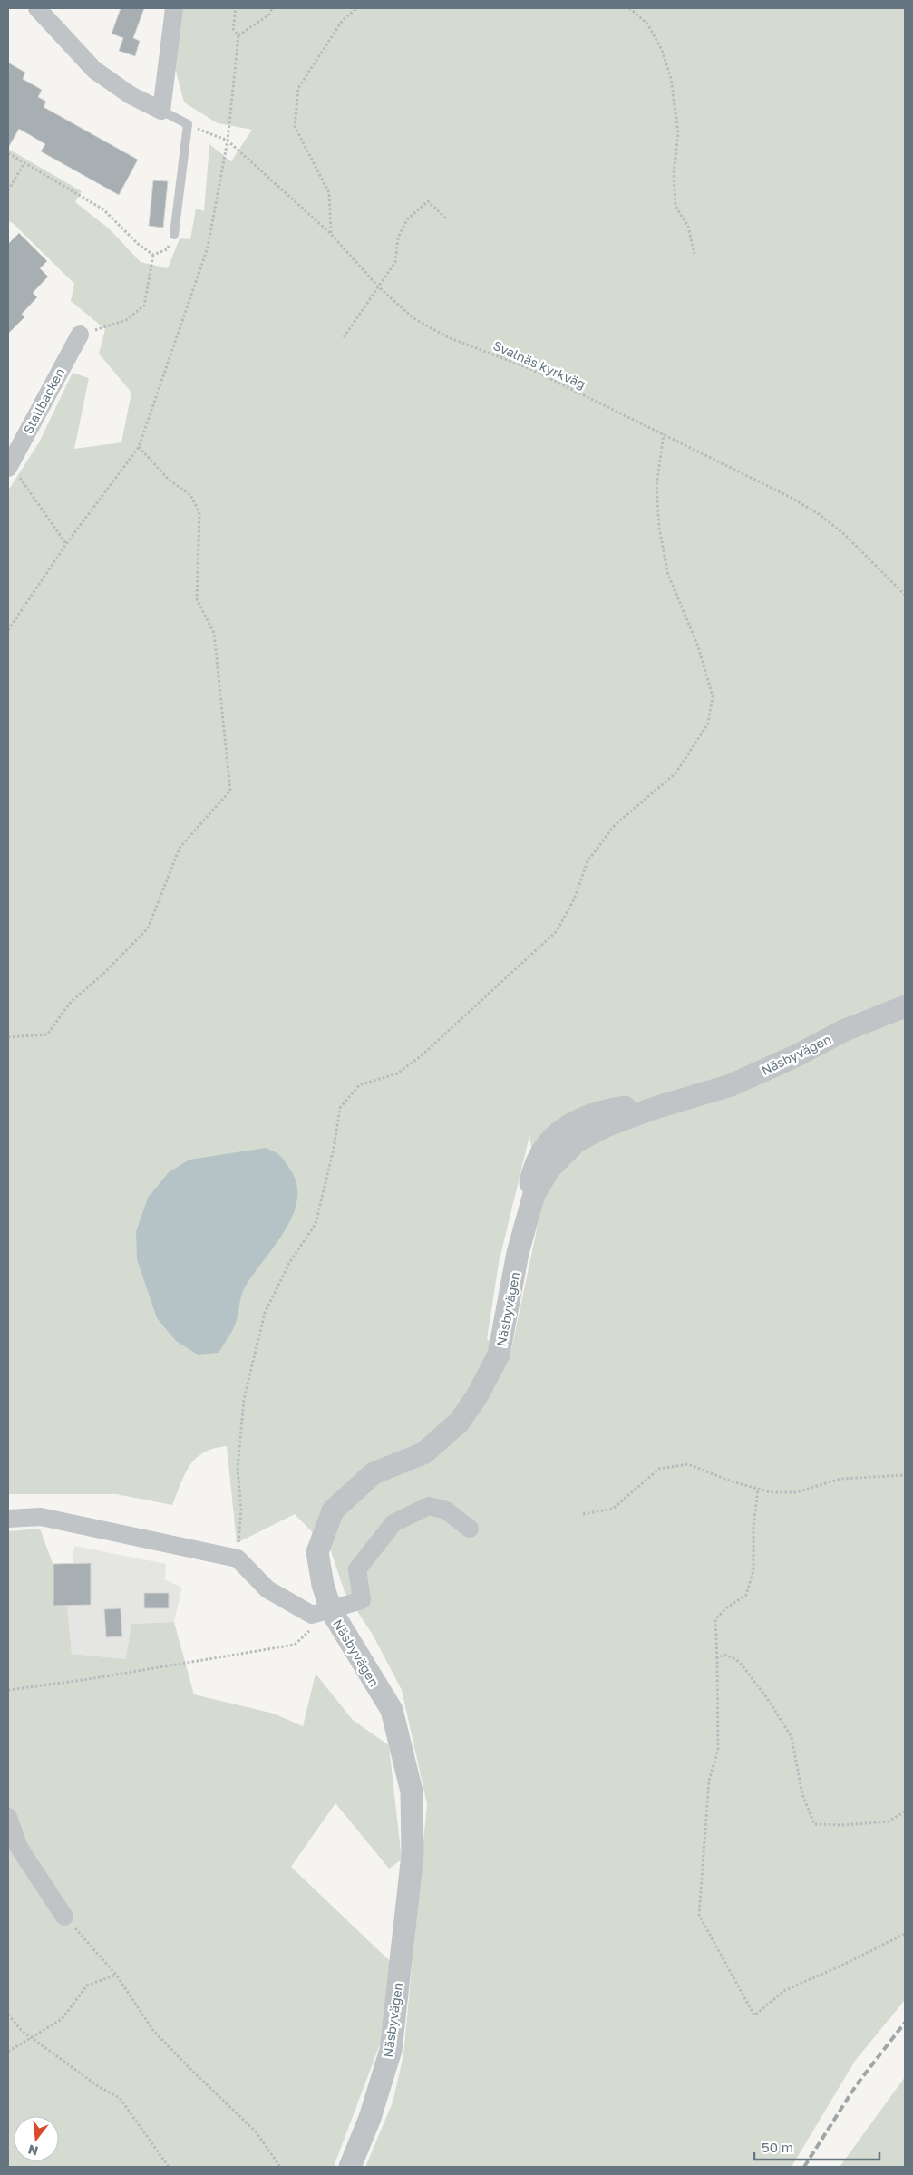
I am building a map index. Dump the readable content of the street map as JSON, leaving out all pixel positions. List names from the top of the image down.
{
  "streets": {
    "street": ["Stallbacken", "Näsbyvägen"],
    "path": ["Svalnäs kyrkväg"]
  },
  "scale_bar": "50 m",
  "north": "bottom"
}
